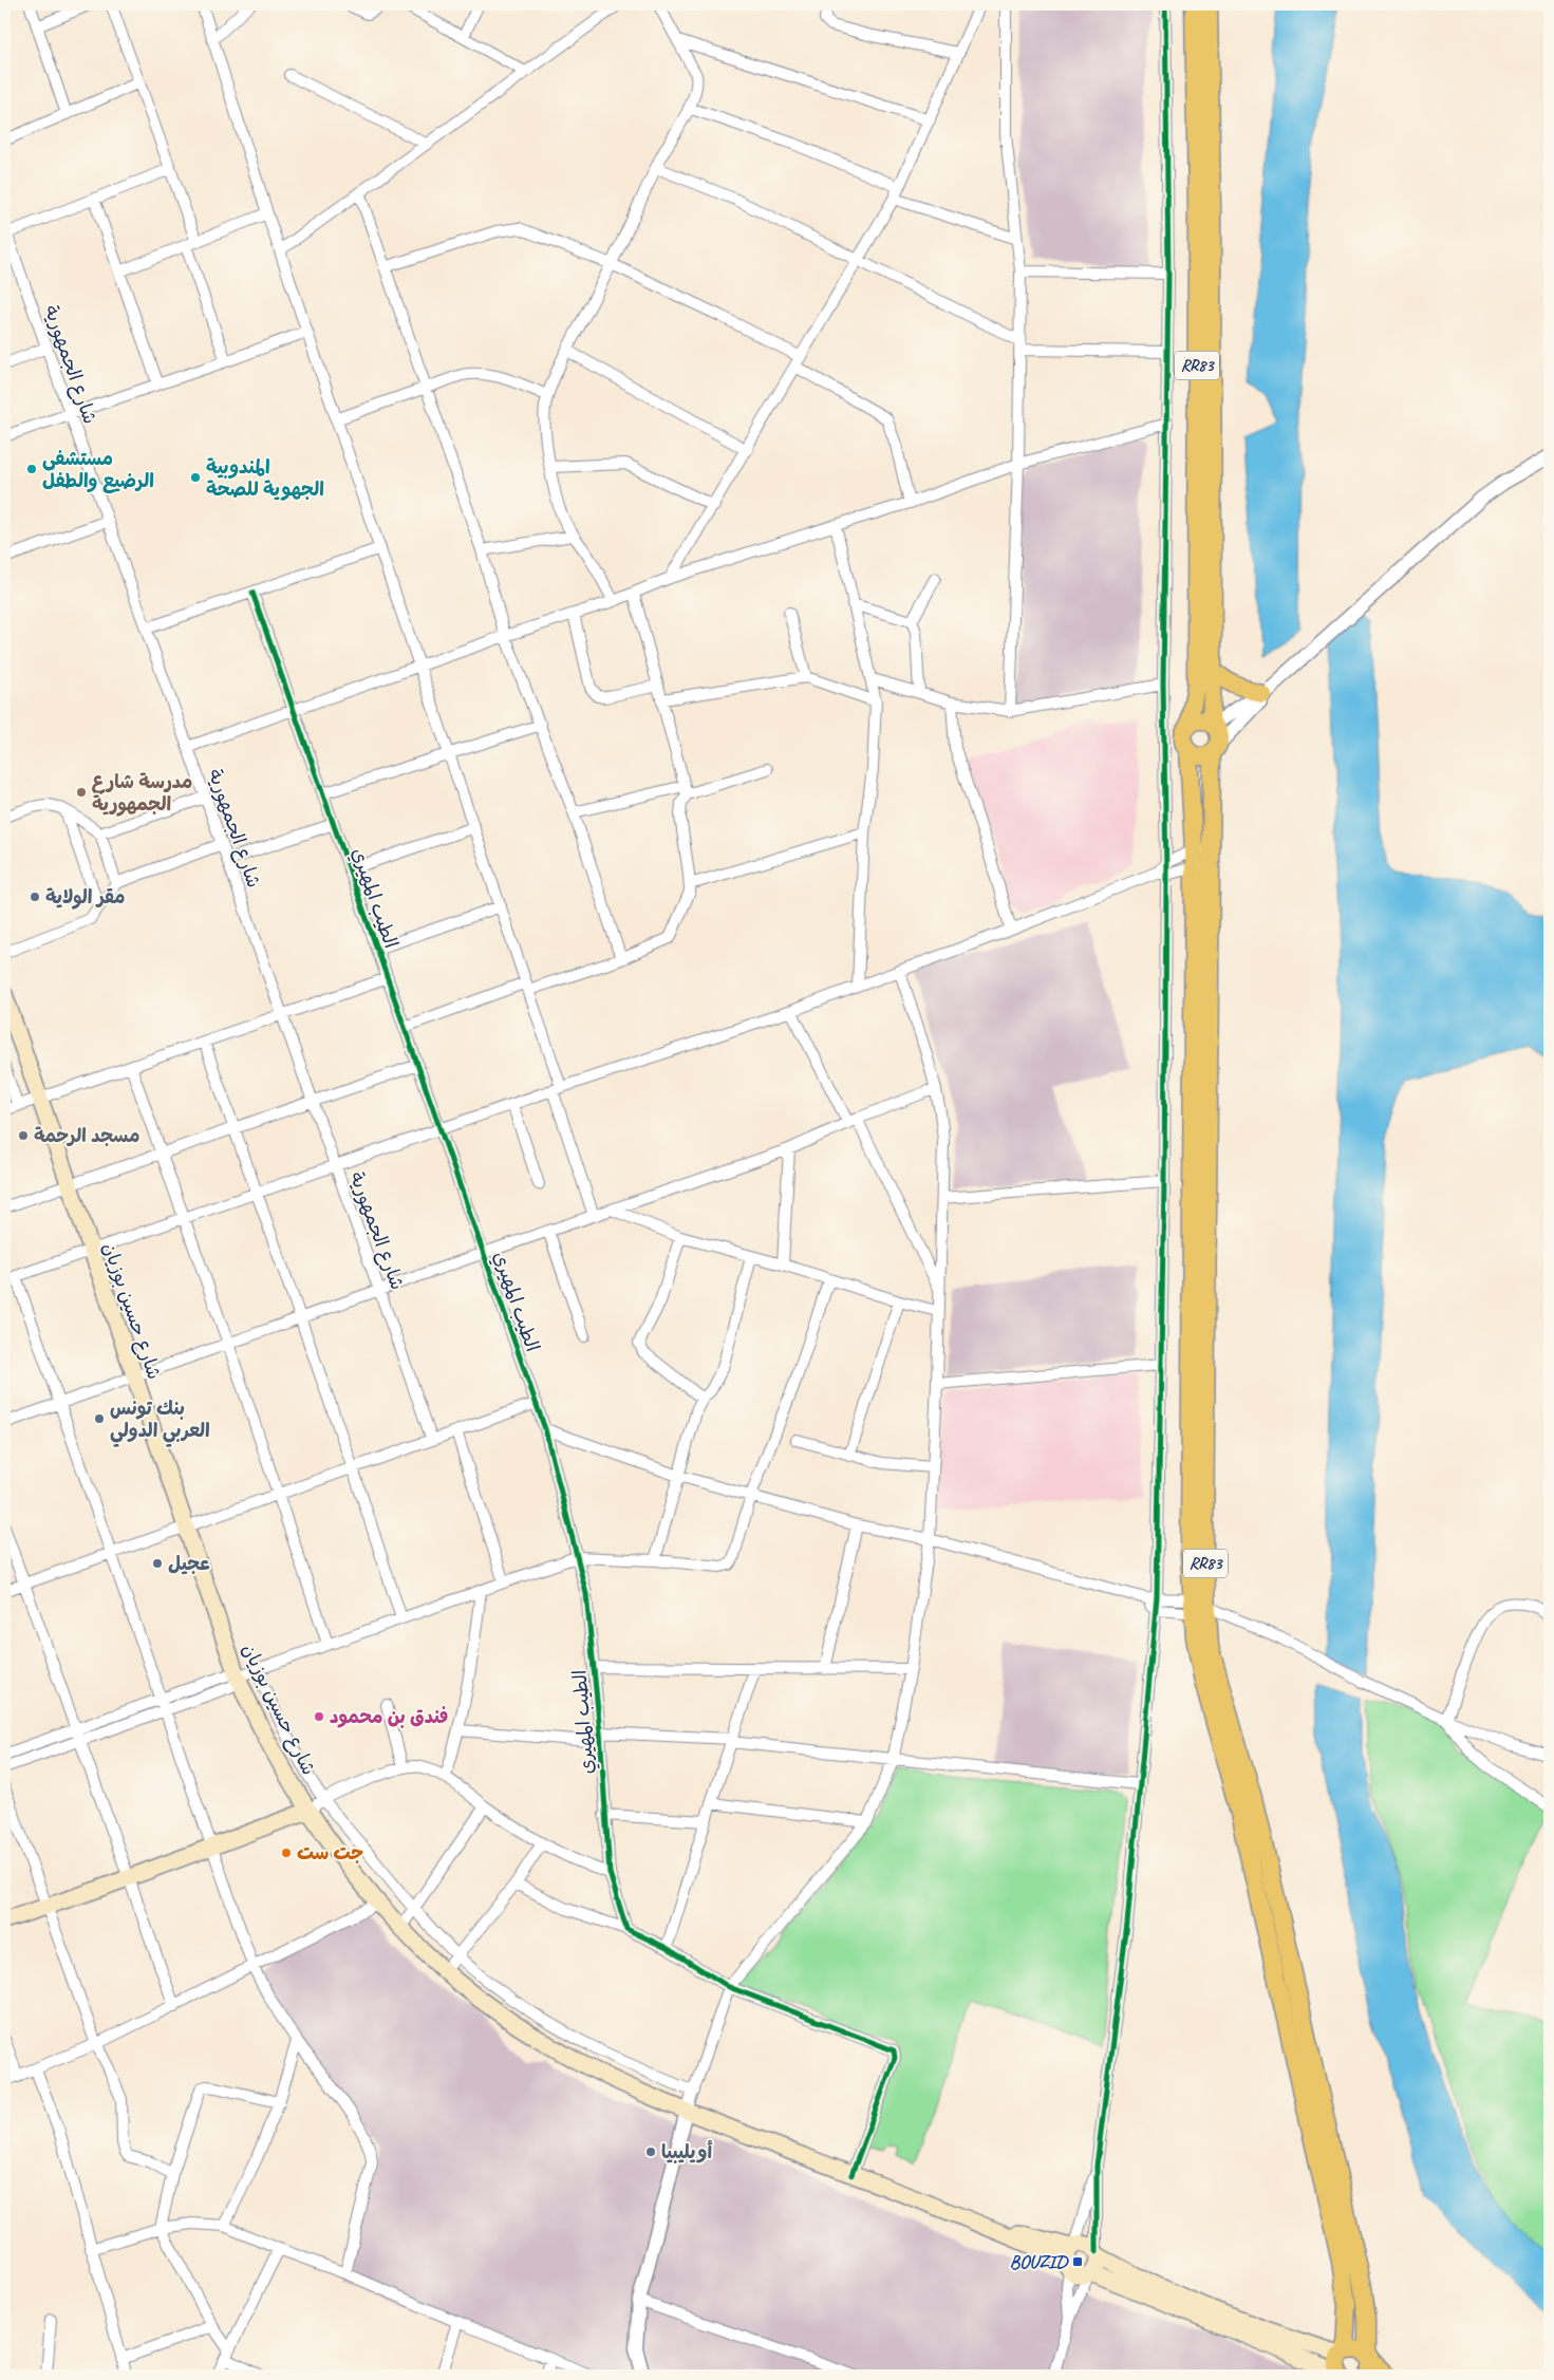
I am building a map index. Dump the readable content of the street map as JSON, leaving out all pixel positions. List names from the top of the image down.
{
  "streets": {
    "main road": ["RR83", "شارع حسين بوزيان"],
    "street": ["شارع الجمهورية", "الطيب المهيري"]
  },
  "places": {
    "other": [
      "مستشفى الرضيع والطفل",
      "المندوبية الجهوية للصحة",
      "مدرسة شارع الجمهورية",
      "مقر الولاية",
      "مسجد الرحمة",
      "بنك تونس العربي الدولي",
      "عجيل",
      "فندق بن محمود",
      "جت ست",
      "أويليبيا"
    ],
    "transit": ["BOUZID"]
  }
}
